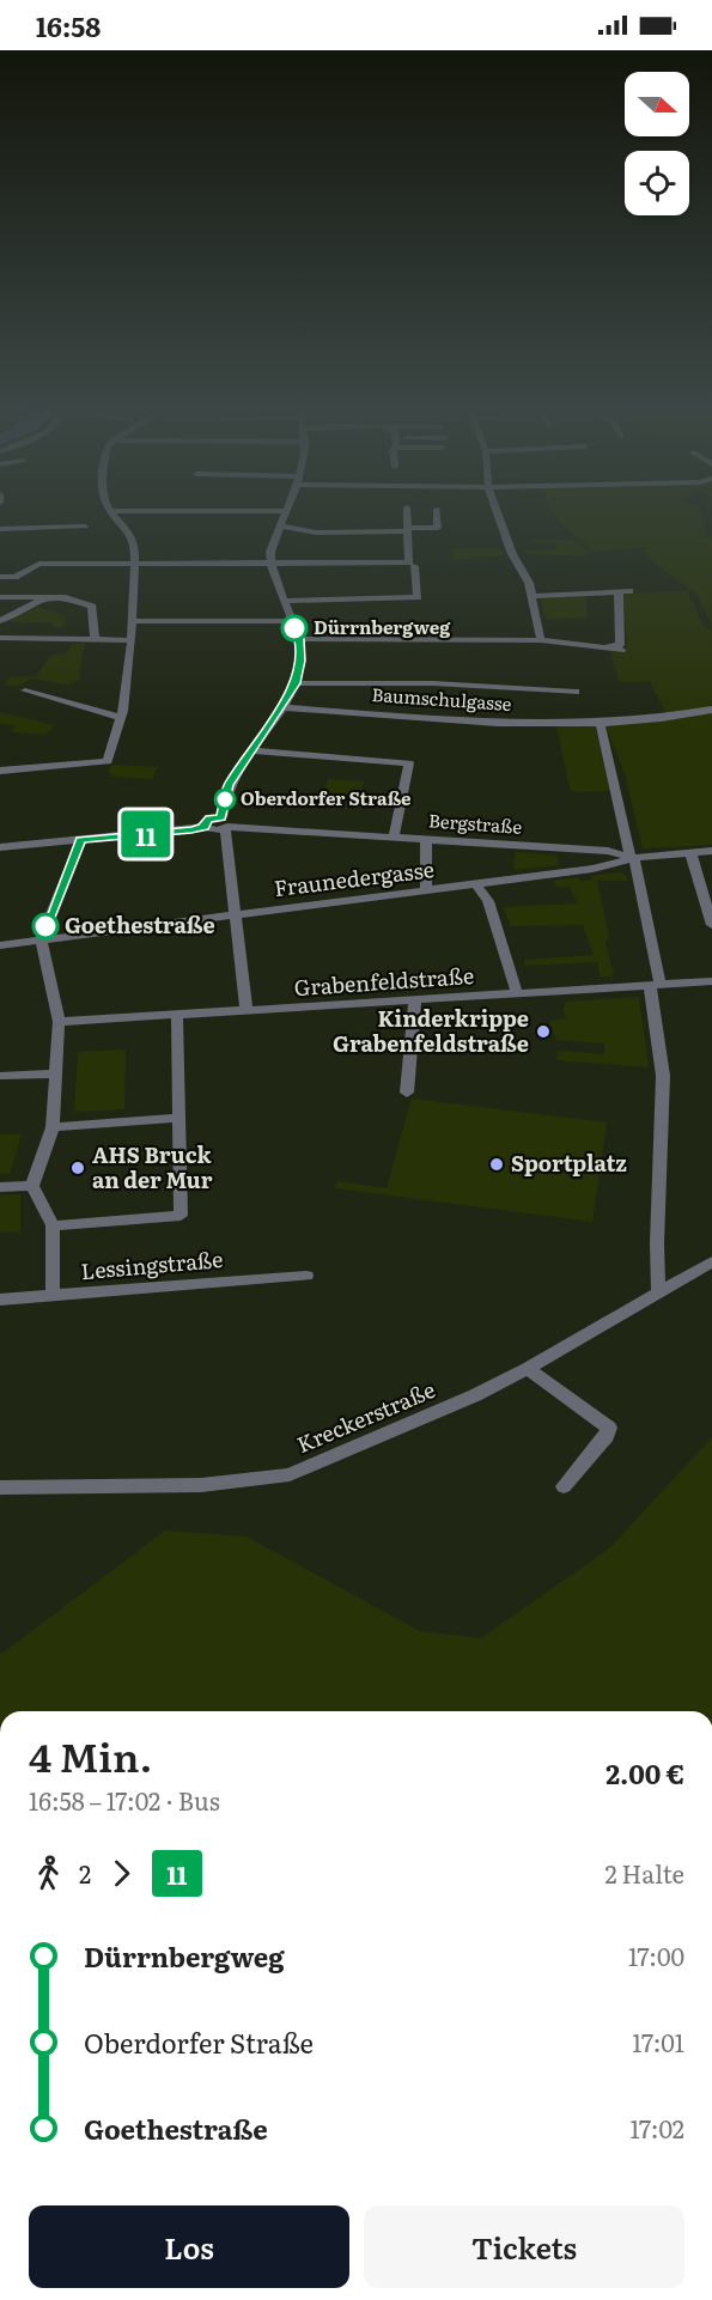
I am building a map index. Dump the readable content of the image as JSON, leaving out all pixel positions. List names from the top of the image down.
{
  "streets": {
    "street": [
      "Baumschulgasse",
      "Bergstraße",
      "Fraunedergasse",
      "Grabenfeldstraße",
      "Lessingstraße",
      "Kreckerstraße"
    ]
  },
  "crossings": [
    ["Bergstraße", "Fraunedergasse"]
  ],
  "places": [
    "Dürrnbergweg",
    "Oberdorfer Straße",
    "Goethestraße",
    "Kinderkrippe Grabenfeldstraße",
    "Sportplatz",
    "AHS Bruck an der Mur"
  ],
  "lines": ["bus line 11"],
  "north": "right",
  "page": {
    "status": "16:58",
    "on_map": "11",
    "heading": ["4 Min.", "16:58 – 17:02 · Bus", "2.00 €"],
    "legs": ["2", "11", "2 Halte"],
    "list": [
      {
        "name": "Dürrnbergweg",
        "value": "17:00"
      },
      {
        "name": "Oberdorfer Straße",
        "value": "17:01"
      },
      {
        "name": "Goethestraße",
        "value": "17:02"
      }
    ],
    "buttons": ["Los", "Tickets"]
  }
}
